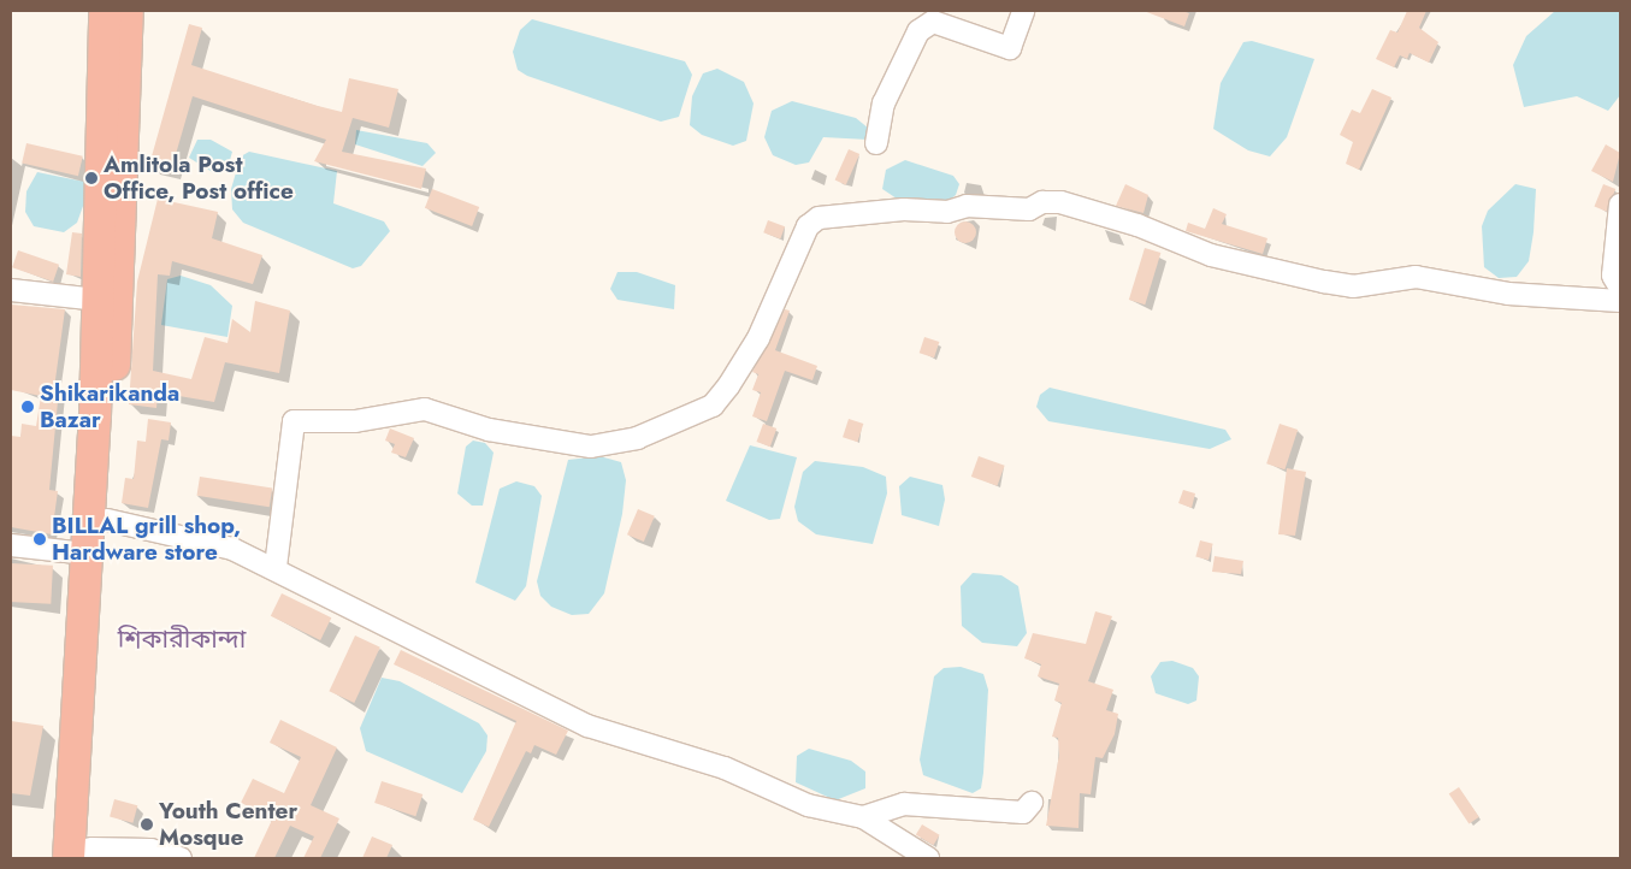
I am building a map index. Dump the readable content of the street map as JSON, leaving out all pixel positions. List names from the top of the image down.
{
  "districts": ["শিকারীকান্দা"],
  "places": [
    "Amlitola Post Office, Post office",
    "Shikarikanda Bazar",
    "BILLAL grill shop, Hardware store",
    "Youth Center Mosque"
  ]
}
